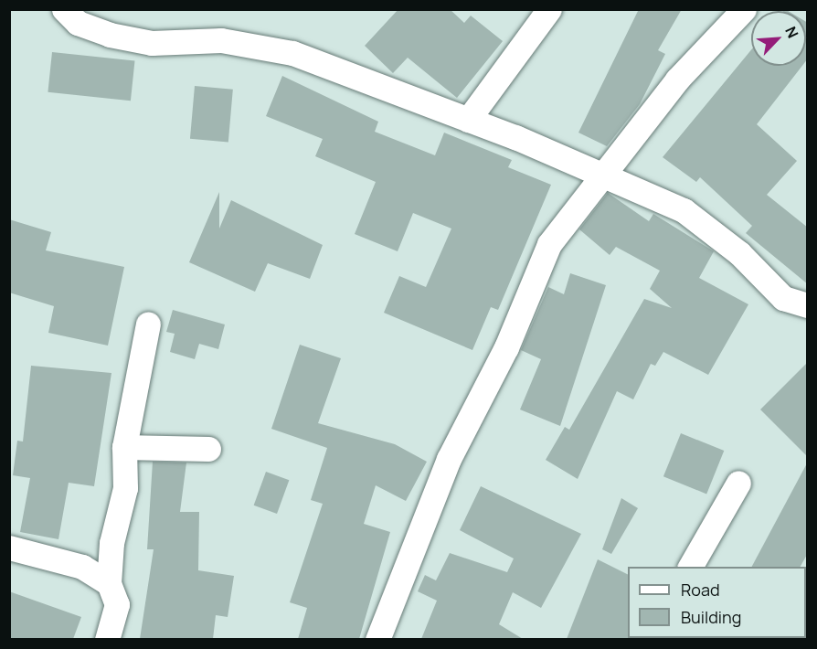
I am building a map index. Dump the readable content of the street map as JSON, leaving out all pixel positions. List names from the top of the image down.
{
  "legend": ["Road", "Building"],
  "north": "top right"
}
